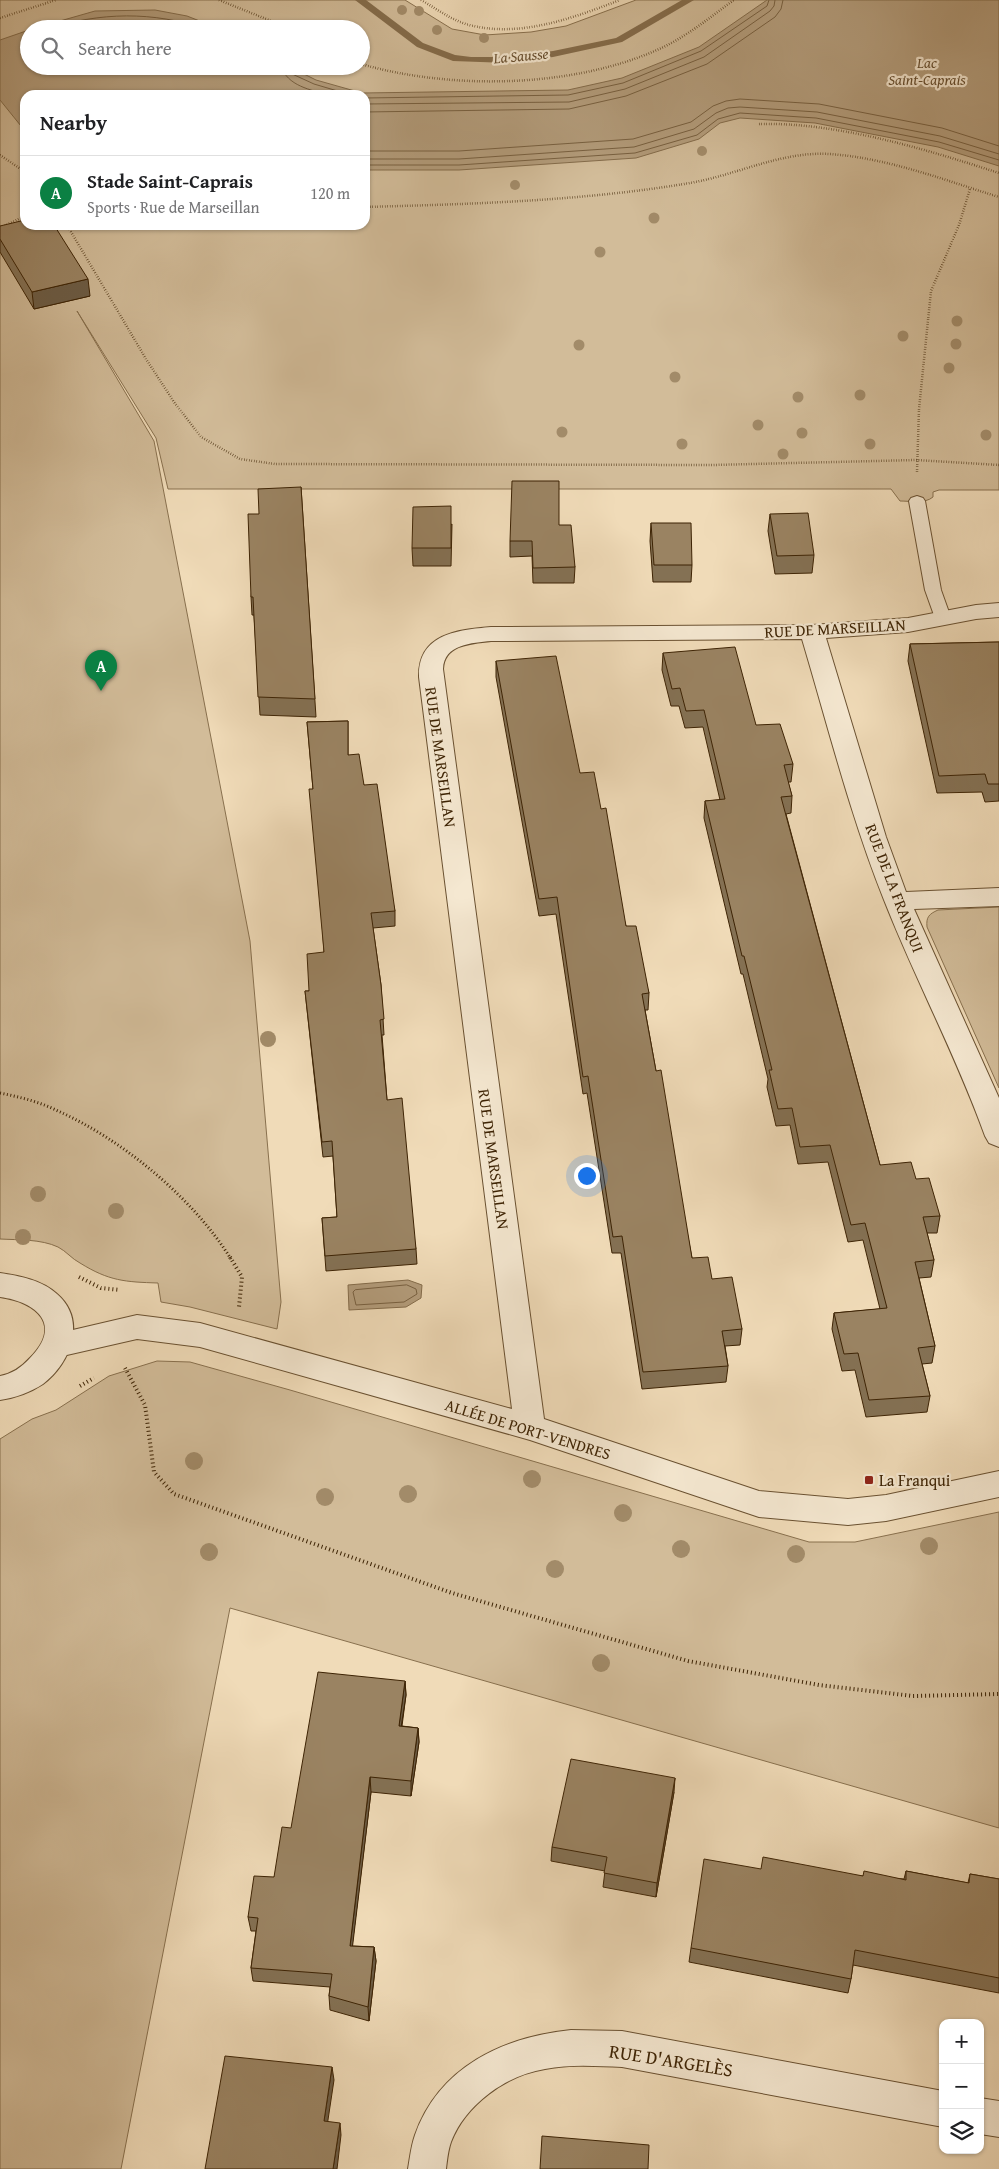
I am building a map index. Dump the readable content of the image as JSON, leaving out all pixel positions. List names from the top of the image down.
{
  "streets": {
    "street": [
      "RUE DE MARSEILLAN",
      "RUE DE LA FRANQUI",
      "ALLÉE DE PORT-VENDRES",
      "RUE D'ARGELÈS"
    ]
  },
  "crossings": [
    ["RUE DE MARSEILLAN", "RUE DE LA FRANQUI"],
    ["RUE DE MARSEILLAN", "ALLÉE DE PORT-VENDRES"]
  ],
  "water": ["La Sausse", "Lac Saint-Caprais"],
  "places": {
    "transit": ["La Franqui"]
  },
  "page": {
    "search": "Search here",
    "heading": "Nearby",
    "list": [
      {
        "mark": "A",
        "name": "Stade Saint-Caprais",
        "note": "Sports · Rue de Marseillan",
        "value": "120 m"
      }
    ],
    "pins": "A",
    "map_buttons": ["+", "−"]
  }
}
